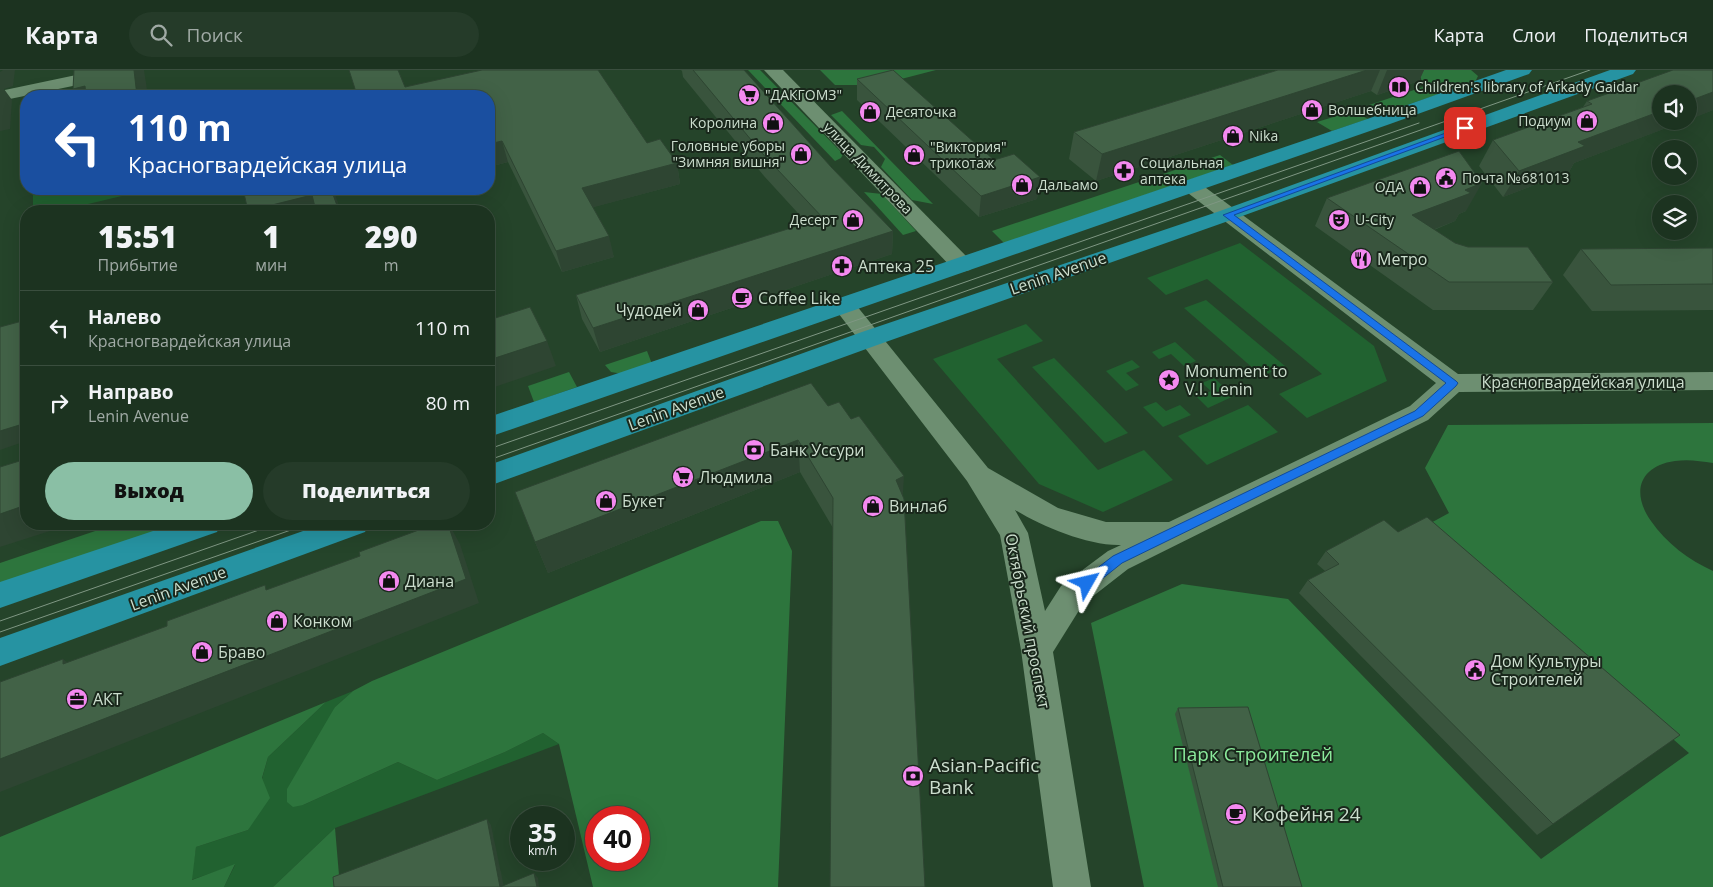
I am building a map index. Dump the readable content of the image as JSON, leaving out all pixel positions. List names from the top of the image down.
{
  "streets": {
    "highway": ["Lenin Avenue"],
    "street": ["улица Димитрова", "Красногвардейская улица", "Октябрьский проспект"]
  },
  "crossings": [
    ["Lenin Avenue", "Октябрьский проспект"]
  ],
  "parks": ["Парк Строителей"],
  "places": {
    "library": ["Children's library of Arkady Gaidar"],
    "supermarket": ["\"ДАКГОМЗ\"", "Людмила"],
    "shop": [
      "Волшебница",
      "Десяточка",
      "Подиум",
      "Королина",
      "Nika",
      "Головные уборы \"Зимняя вишня\"",
      "\"Виктория\" трикотаж",
      "Дальамо",
      "ОДА",
      "Десерт",
      "Чудодей",
      "Букет",
      "Винлаб",
      "Диана",
      "Конком",
      "Браво"
    ],
    "pharmacy": ["Социальная аптека", "Аптека 25"],
    "public building": ["Почта №681013", "Дом Культуры Строителей"],
    "theatre": ["U-City"],
    "restaurant": ["Метро"],
    "cafe": ["Coffee Like", "Кофейня 24"],
    "place": ["Monument to V.I. Lenin"],
    "bank": ["Банк Уссури", "Asian-Pacific Bank"],
    "office": ["АКТ"]
  },
  "page": {
    "header": "Карта",
    "search": "Поиск",
    "nav": ["Карта", "Слои", "Поделиться"],
    "turn": ["110 m", "Красногвардейская улица"],
    "eta": [
      "15:51",
      "Прибытие",
      "1",
      "мин",
      "290",
      "m"
    ],
    "list": [
      {
        "name": "Налево",
        "note": "Красногвардейская улица",
        "value": "110 m"
      },
      {
        "name": "Направо",
        "note": "Lenin Avenue",
        "value": "80 m"
      }
    ],
    "buttons": ["Выход", "Поделиться"],
    "speed": "35 km/h",
    "limit": "40"
  }
}
